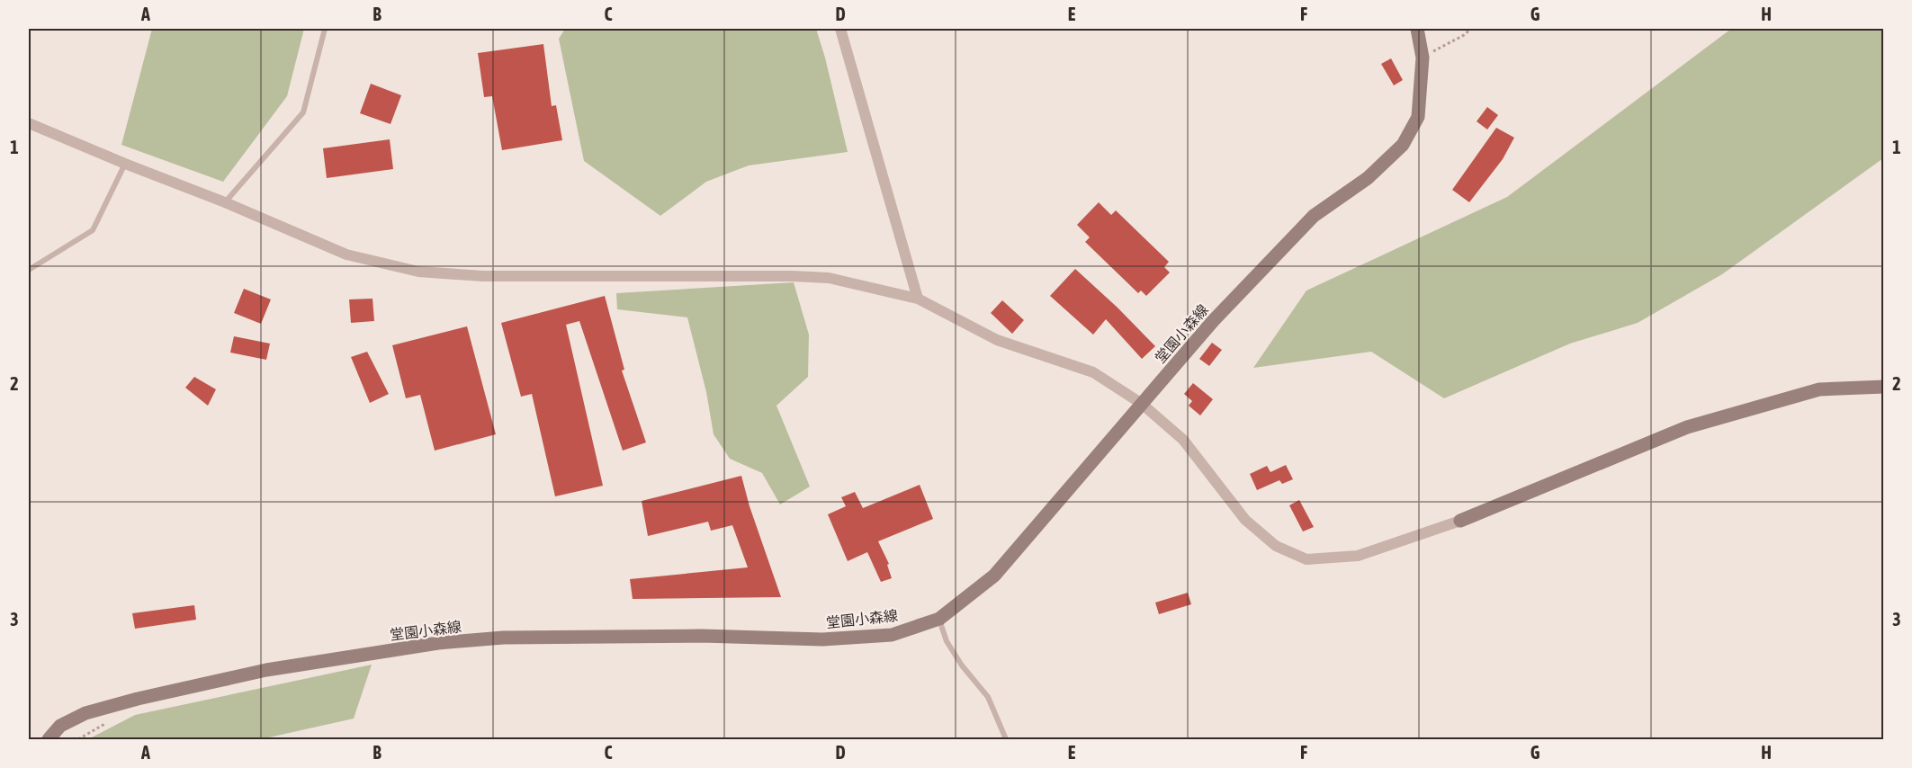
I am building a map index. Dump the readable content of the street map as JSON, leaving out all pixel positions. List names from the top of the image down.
{
  "streets": {
    "main road": ["堂園小森線"]
  },
  "grid": {
    "columns": [
      "A",
      "B",
      "C",
      "D",
      "E",
      "F",
      "G",
      "H"
    ],
    "rows": ["1", "2", "3"]
  }
}
